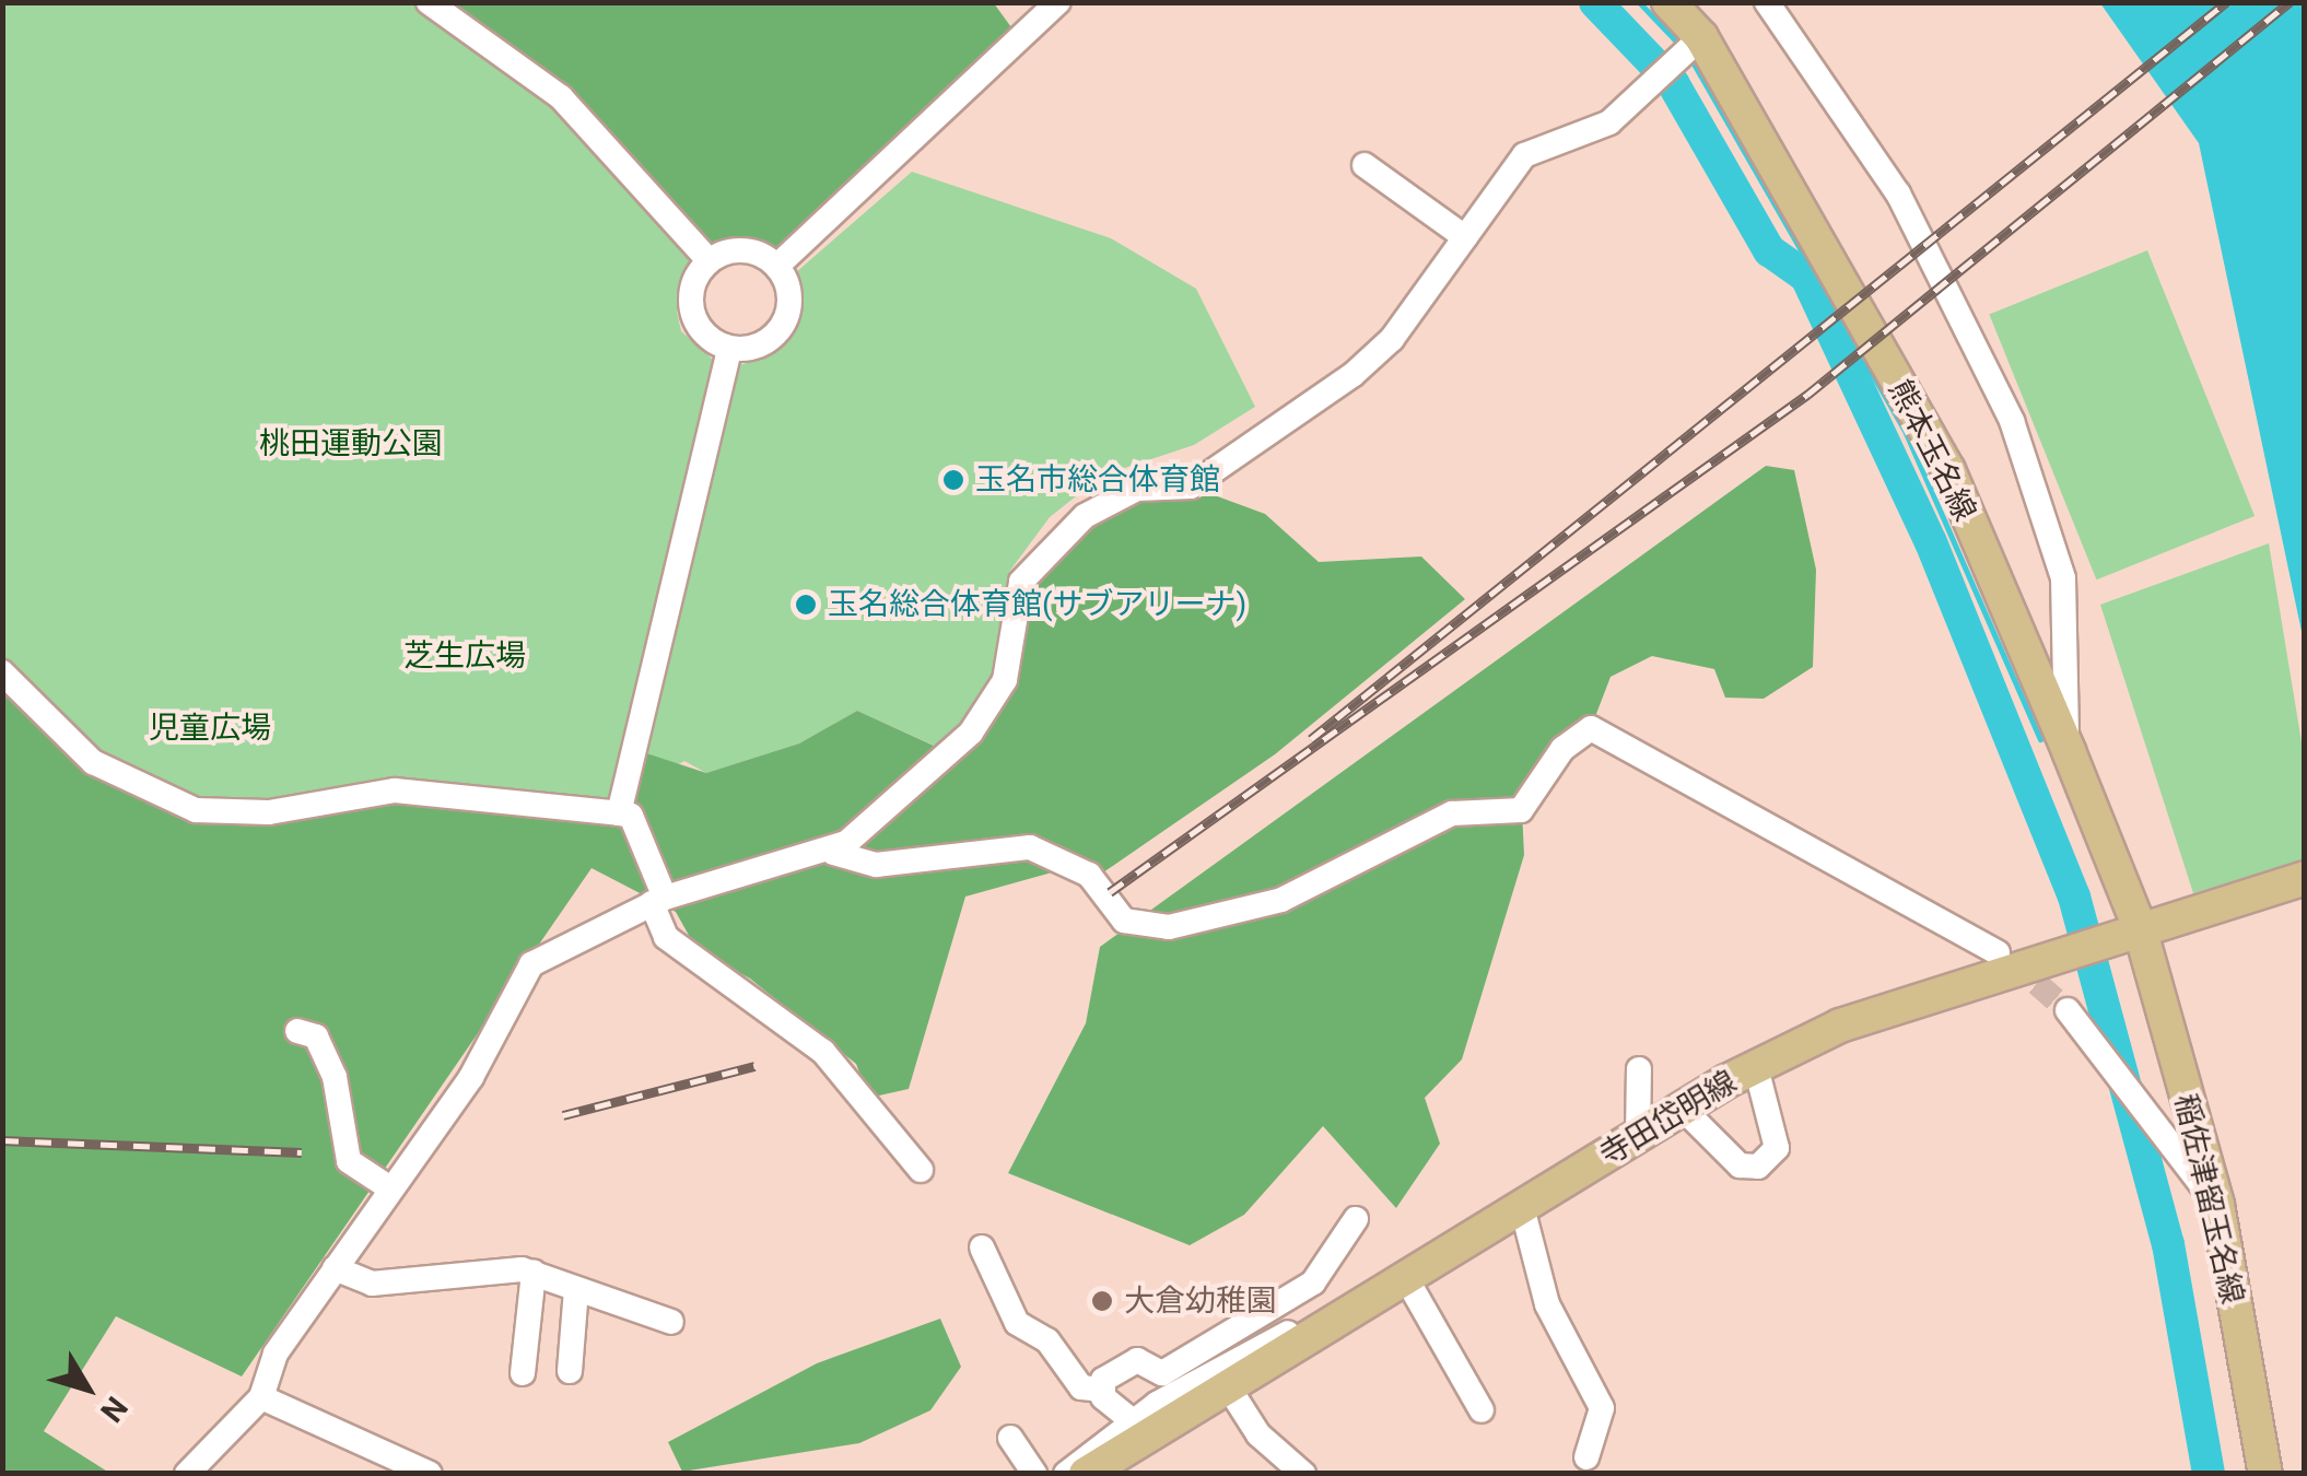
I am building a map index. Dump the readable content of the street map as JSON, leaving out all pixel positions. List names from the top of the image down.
{
  "streets": {
    "main road": ["熊本玉名線", "寺田岱明線", "稲佐津留玉名線"]
  },
  "crossings": [
    ["熊本玉名線", "寺田岱明線"],
    ["熊本玉名線", "稲佐津留玉名線"],
    ["寺田岱明線", "稲佐津留玉名線"]
  ],
  "parks": ["桃田運動公園", "芝生広場", "児童広場"],
  "places": ["玉名市総合体育館", "玉名総合体育館(サブアリーナ)", "大倉幼稚園"],
  "north": "bottom right"
}
